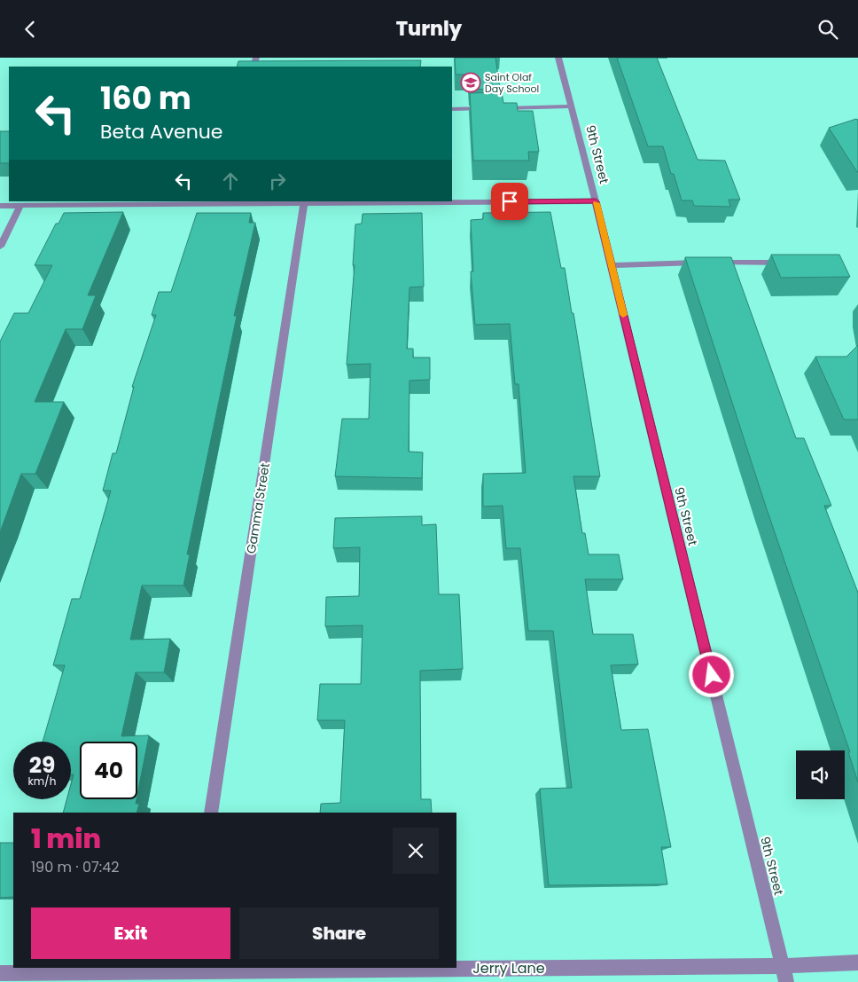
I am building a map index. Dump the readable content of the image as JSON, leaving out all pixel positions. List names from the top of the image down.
{
  "streets": {
    "street": ["9th Street", "Gamma Street", "Jerry Lane"]
  },
  "crossings": [
    ["9th Street", "Jerry Lane"]
  ],
  "places": {
    "school or university": ["Saint Olaf Day School"]
  },
  "page": {
    "header": "Turnly",
    "turn": ["160 m", "Beta Avenue"],
    "speed": "29 km/h",
    "limit": "40",
    "heading": ["1 min", "190 m · 07:42"],
    "buttons": ["Exit", "Share"]
  }
}
